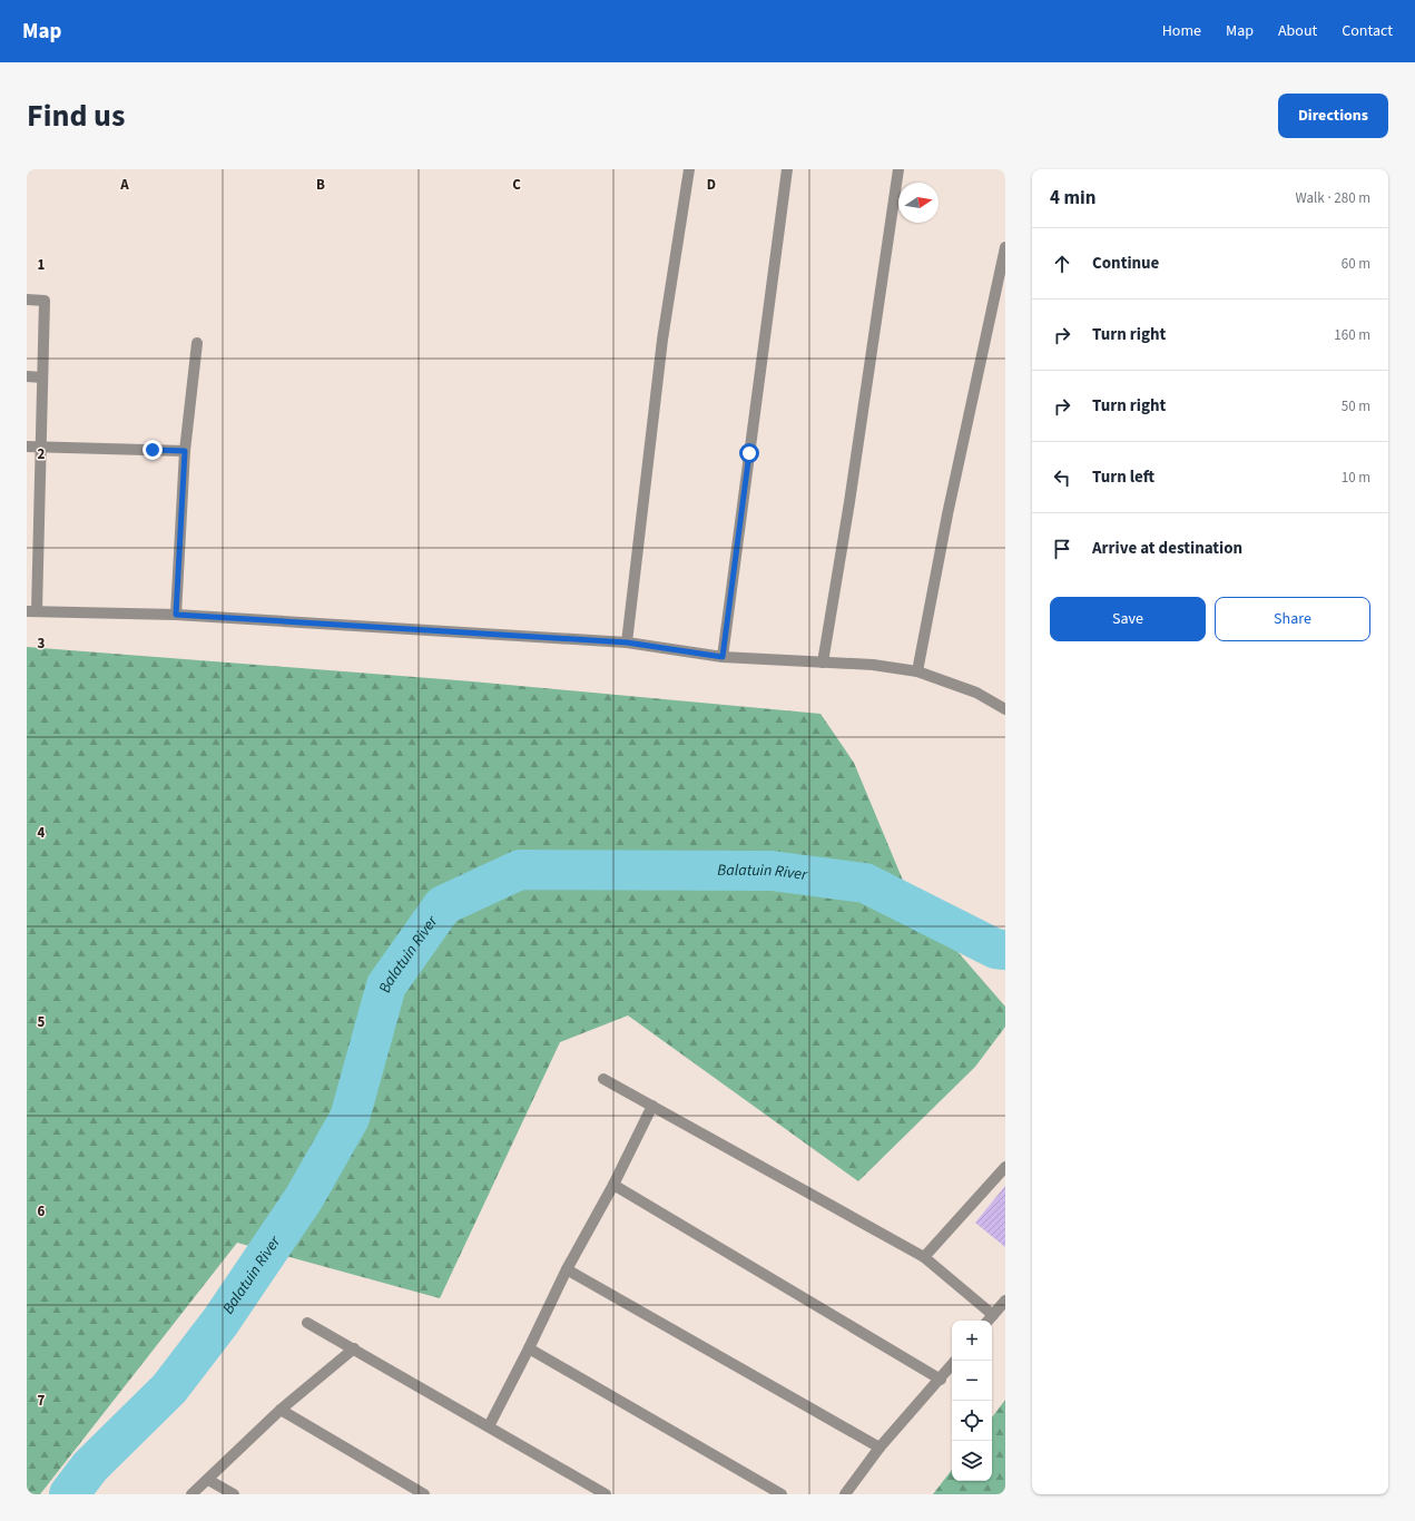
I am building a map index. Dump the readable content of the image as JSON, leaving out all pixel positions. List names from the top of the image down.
{
  "water": ["Balatuin River"],
  "north": "right",
  "page": {
    "header": "Map",
    "nav": [
      "Home",
      "Map",
      "About",
      "Contact"
    ],
    "title": "Find us",
    "buttons": [
      "Directions",
      ["Save", "Share"]
    ],
    "heading": ["4 min", "Walk · 280 m"],
    "list": [
      ["Continue", "60 m"],
      ["Turn right", "160 m"],
      ["Turn right", "50 m"],
      ["Turn left", "10 m"],
      "Arrive at destination"
    ],
    "map_buttons": ["+", "−"]
  },
  "grid": {
    "columns": [
      "A",
      "B",
      "C",
      "D"
    ],
    "rows": [
      "1",
      "2",
      "3",
      "4",
      "5",
      "6",
      "7"
    ]
  }
}
